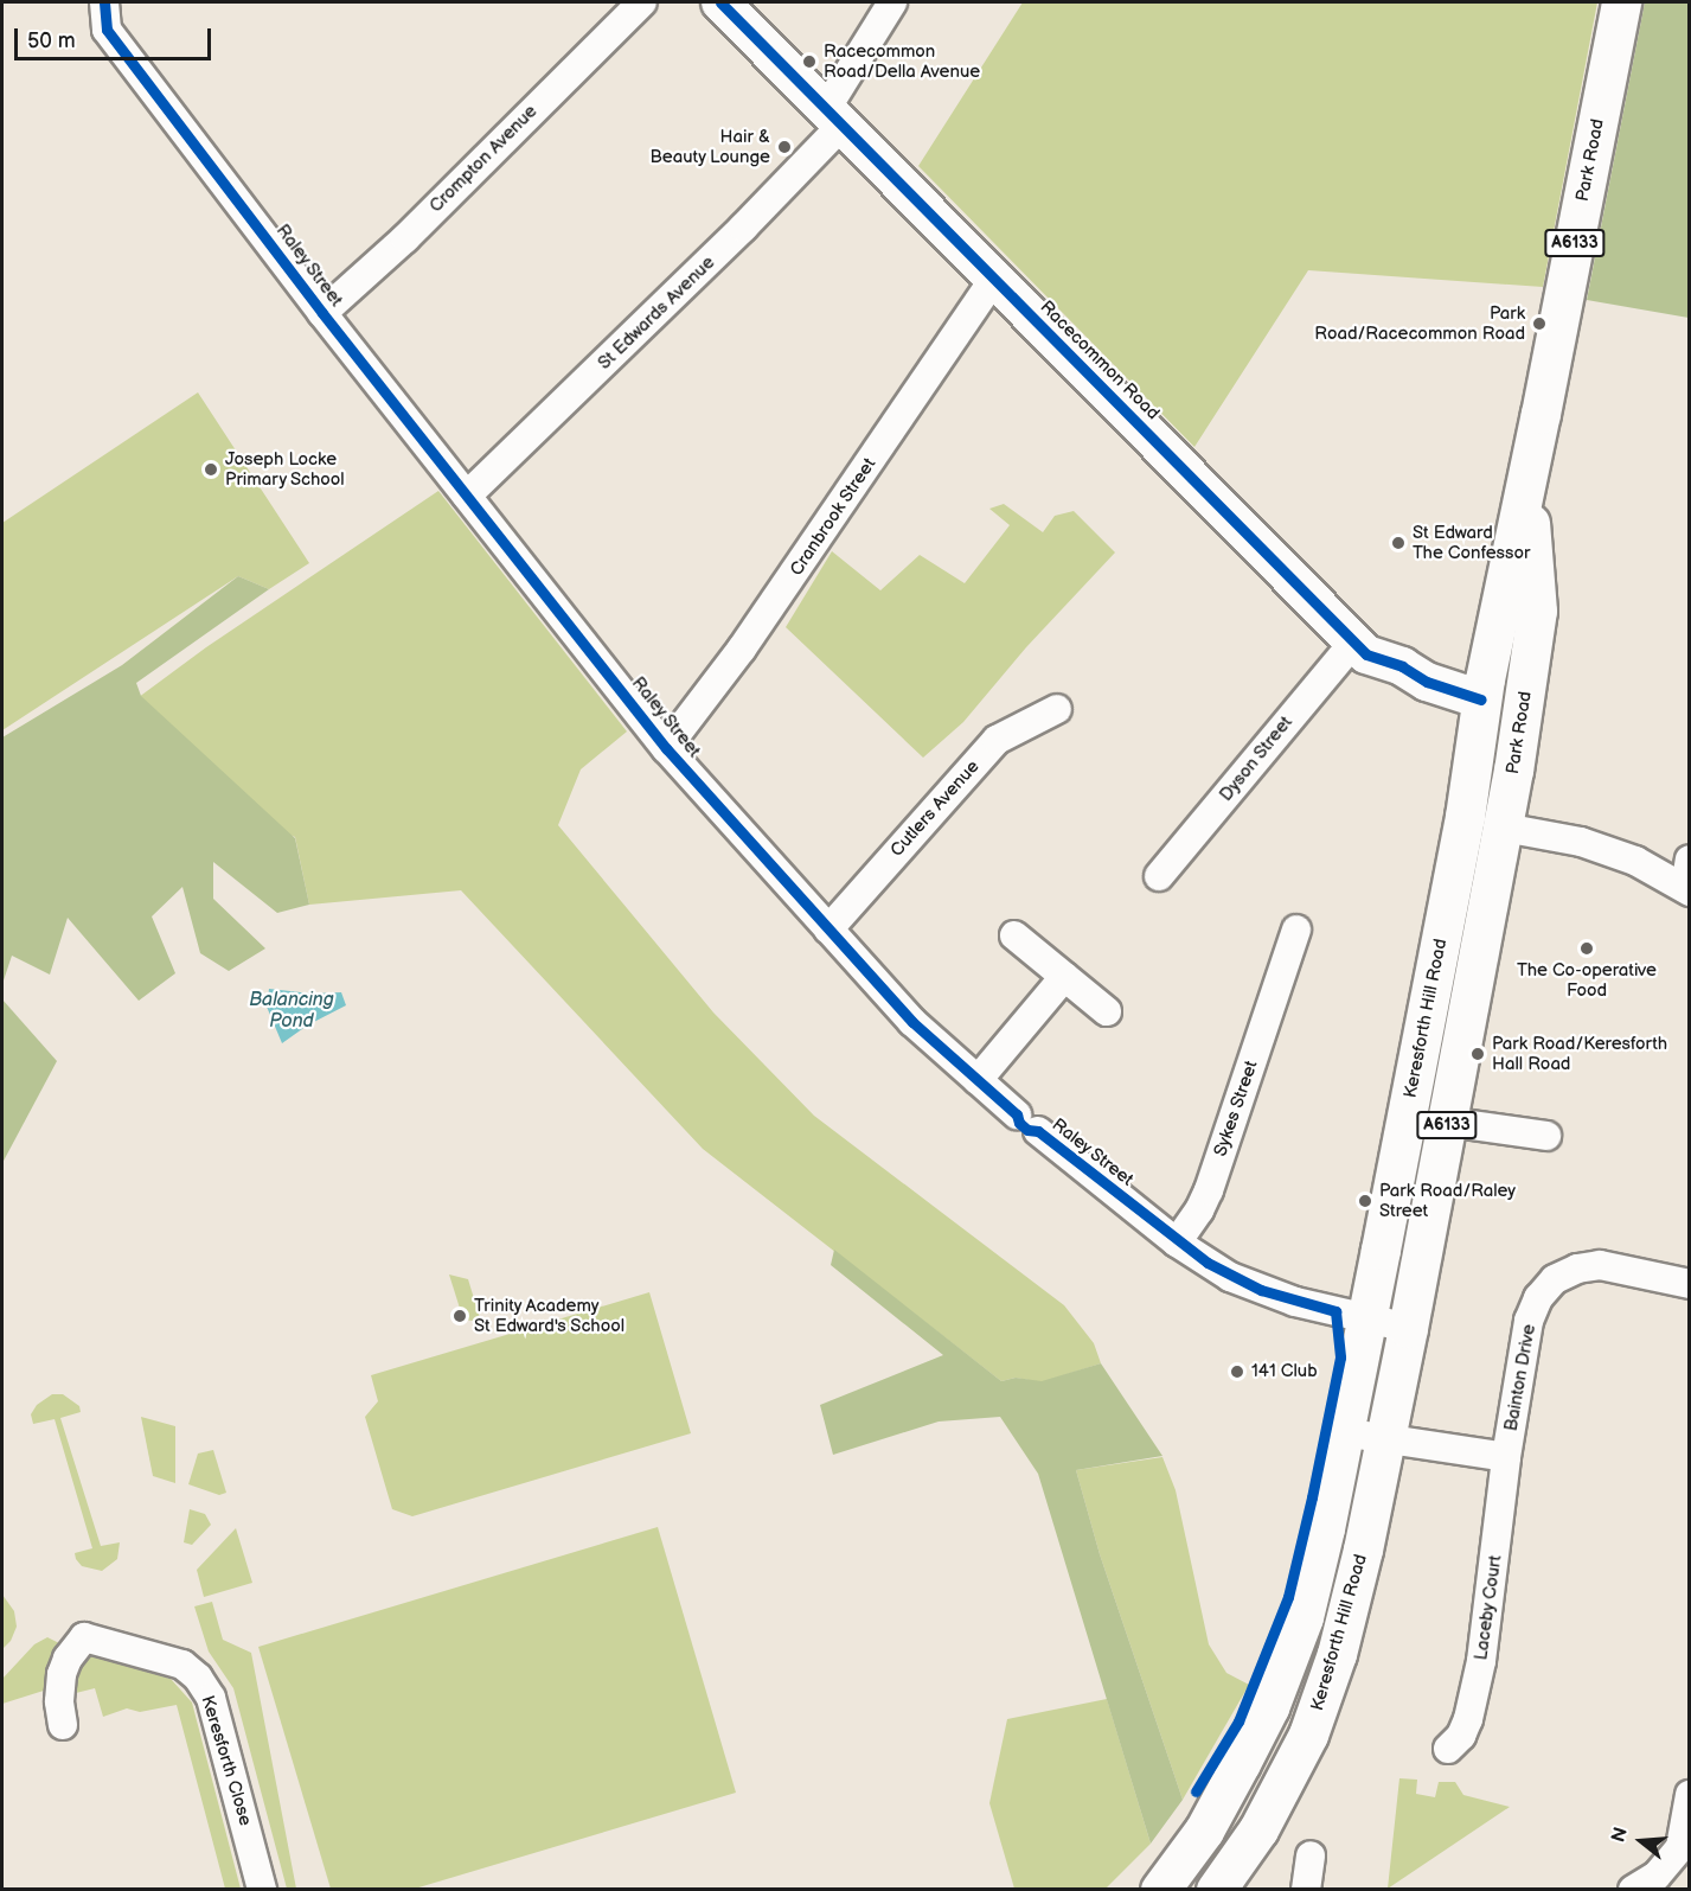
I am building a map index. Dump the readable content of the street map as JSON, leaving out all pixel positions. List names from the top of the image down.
{
  "streets": {
    "highway": ["Park Road", "A6133", "Keresforth Hill Road"],
    "street": [
      "Crompton Avenue",
      "Raley Street",
      "St Edwards Avenue",
      "Racecommon Road",
      "Cranbrook Street",
      "Dyson Street",
      "Cutlers Avenue",
      "Sykes Street",
      "Bainton Drive",
      "Laceby Court",
      "Keresforth Close"
    ]
  },
  "crossings": [
    ["Crompton Avenue", "Raley Street"],
    ["Park Road", "Racecommon Road"],
    ["Park Road", "Keresforth Hill Road"],
    ["Raley Street", "St Edwards Avenue"],
    ["Raley Street", "Cranbrook Street"],
    ["Raley Street", "Cutlers Avenue"],
    ["Raley Street", "Keresforth Hill Road"],
    ["Raley Street", "Sykes Street"],
    ["St Edwards Avenue", "Racecommon Road"],
    ["Racecommon Road", "Cranbrook Street"],
    ["Racecommon Road", "Dyson Street"],
    ["Bainton Drive", "Laceby Court"]
  ],
  "water": ["Balancing Pond"],
  "places": [
    "Racecommon Road/Della Avenue",
    "Hair & Beauty Lounge",
    "Park Road/Racecommon Road",
    "Joseph Locke Primary School",
    "St Edward The Confessor",
    "The Co-operative Food",
    "Park Road/Keresforth Hall Road",
    "Park Road/Raley Street",
    "Trinity Academy St Edward's School",
    "141 Club"
  ],
  "scale_bar": "50 m",
  "north": "left"
}
